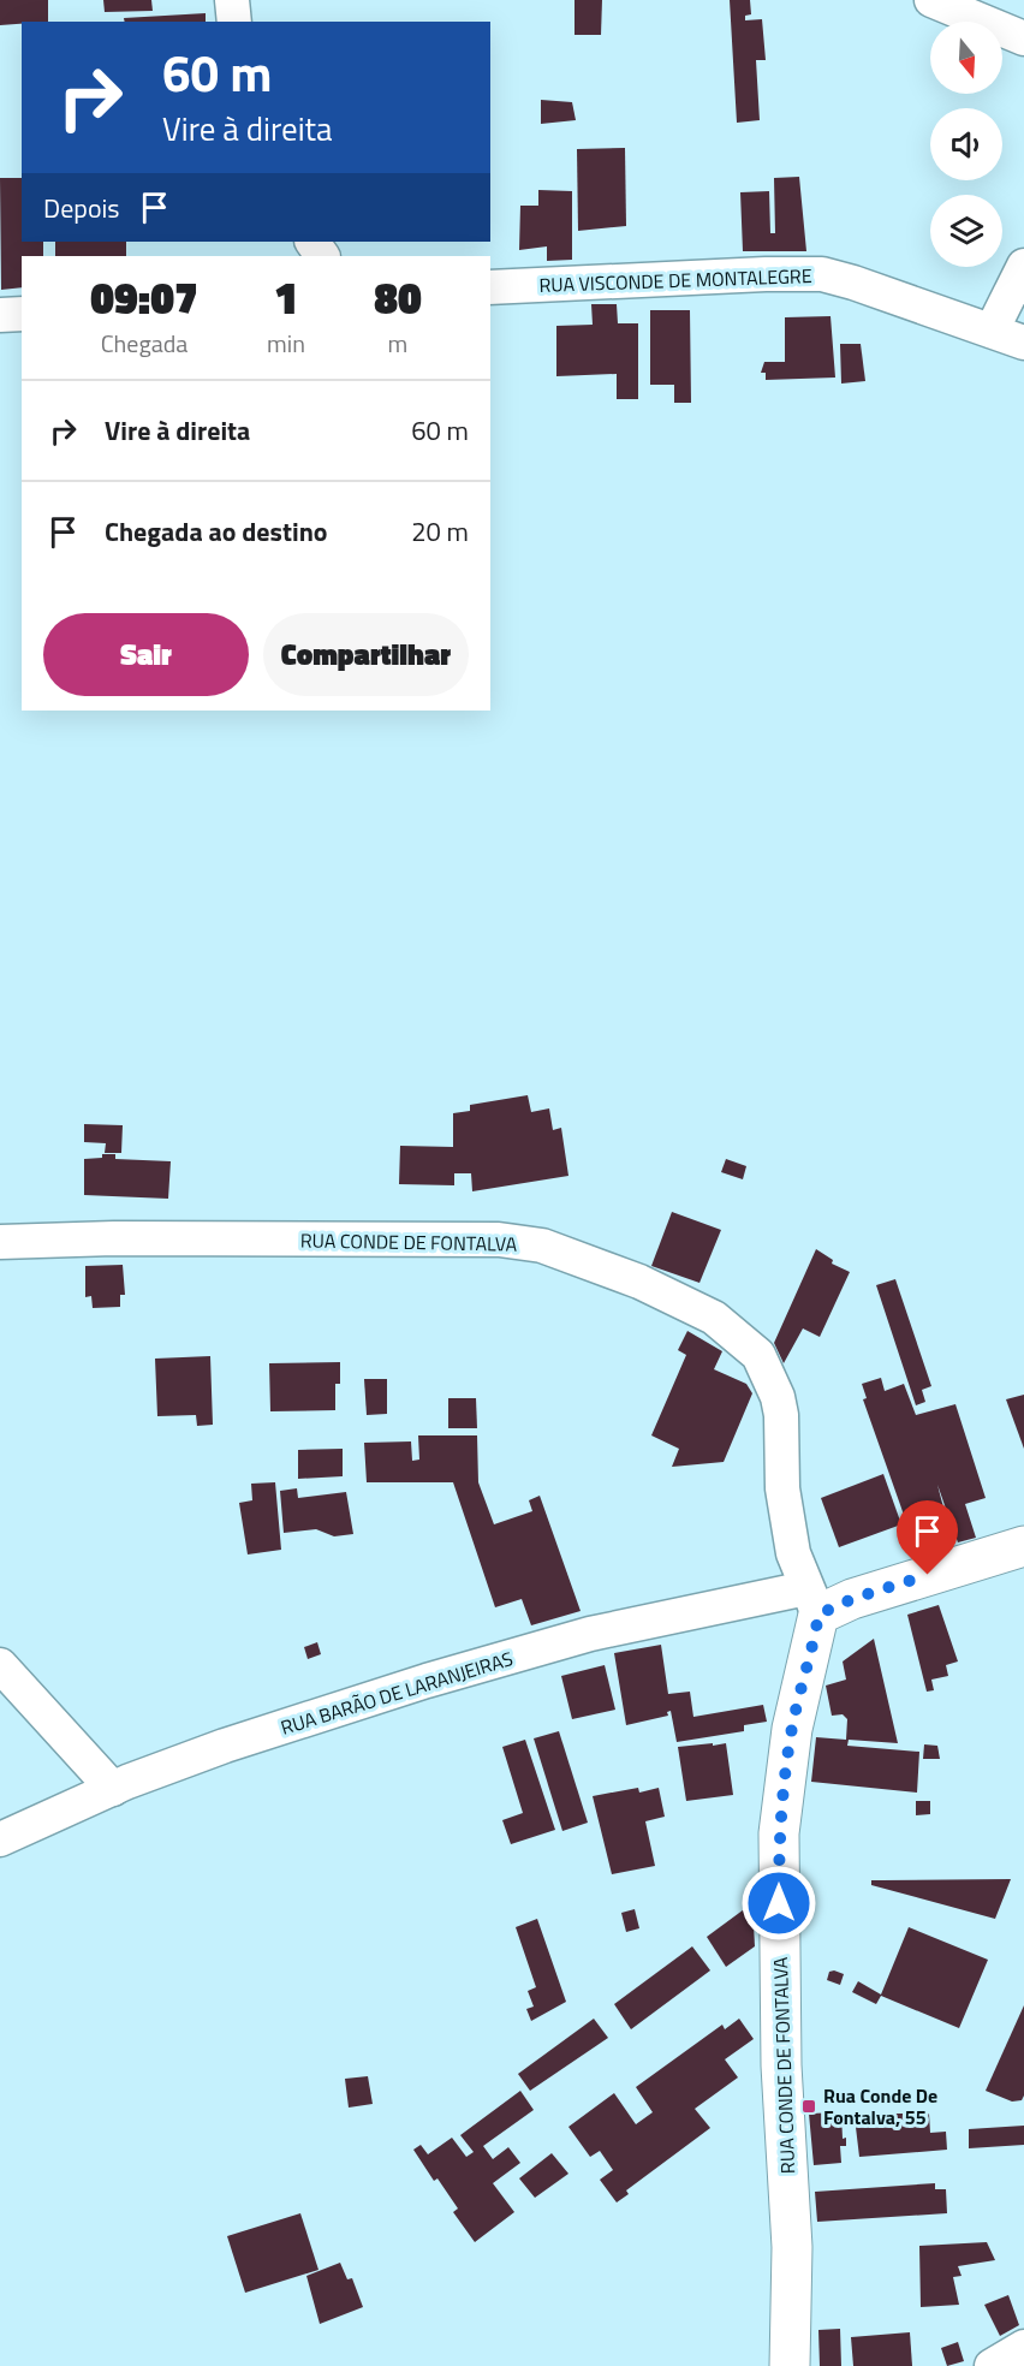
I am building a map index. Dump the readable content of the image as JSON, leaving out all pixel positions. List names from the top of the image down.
{
  "streets": {
    "main road": ["RUA CONDE DE FONTALVA", "RUA BARÃO DE LARANJEIRAS"],
    "street": ["RUA VISCONDE DE MONTALEGRE"]
  },
  "crossings": [
    ["RUA CONDE DE FONTALVA", "RUA BARÃO DE LARANJEIRAS"]
  ],
  "places": {
    "transit": ["Rua Conde De Fontalva, 55"]
  },
  "north": "bottom",
  "page": {
    "turn": ["60 m", "Vire à direita"],
    "then": "Depois",
    "eta": [
      "09:07",
      "Chegada",
      "1",
      "min",
      "80",
      "m"
    ],
    "list": [
      {
        "name": "Vire à direita",
        "value": "60 m"
      },
      {
        "name": "Chegada ao destino",
        "value": "20 m"
      }
    ],
    "buttons": ["Sair", "Compartilhar"]
  }
}
